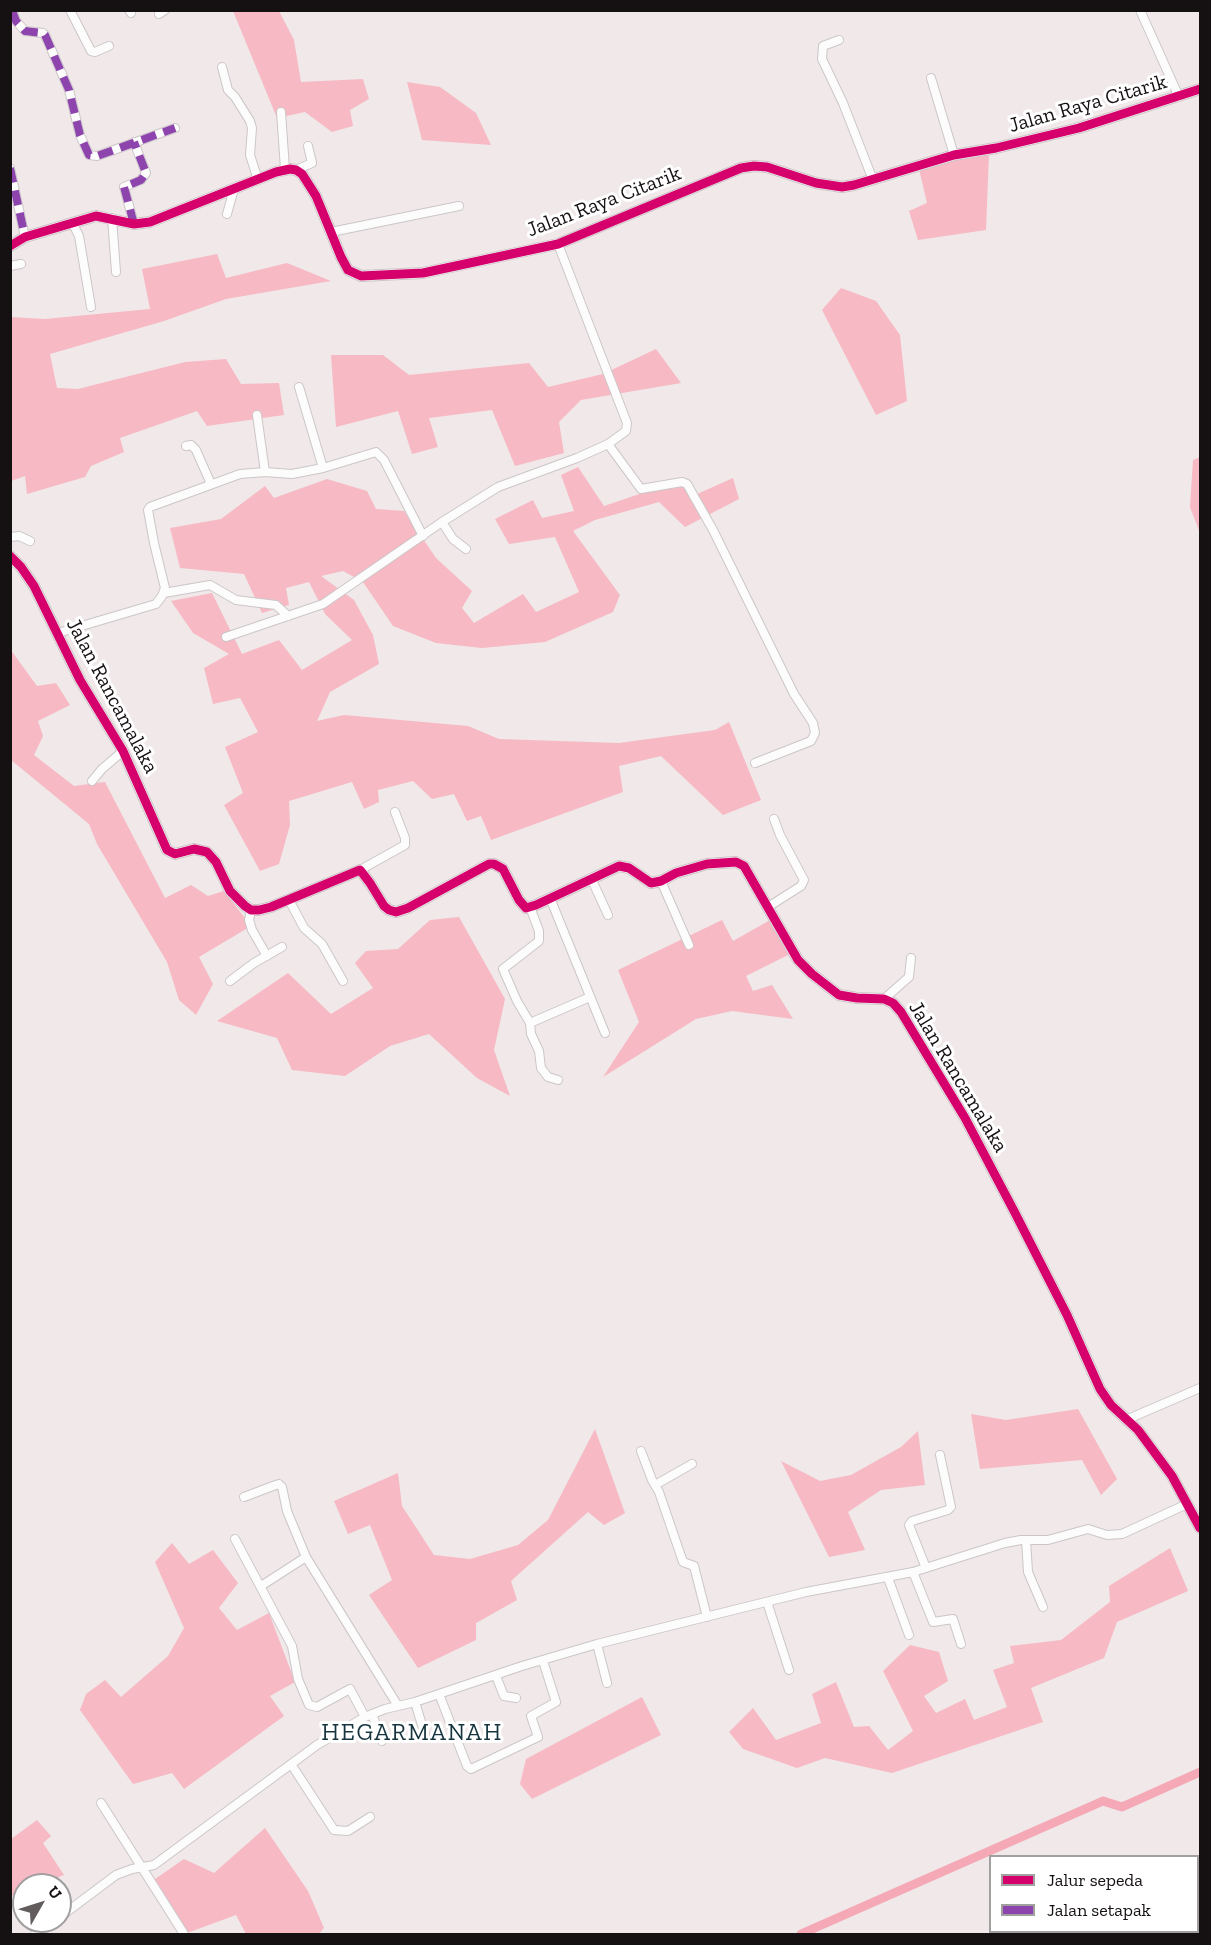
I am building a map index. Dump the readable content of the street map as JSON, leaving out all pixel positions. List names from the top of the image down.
{
  "streets": {
    "street": ["Jalan Raya Citarik", "Jalan Rancamalaka"]
  },
  "districts": ["HEGARMANAH"],
  "legend": ["Jalur sepeda", "Jalan setapak"],
  "north": "top right"
}
